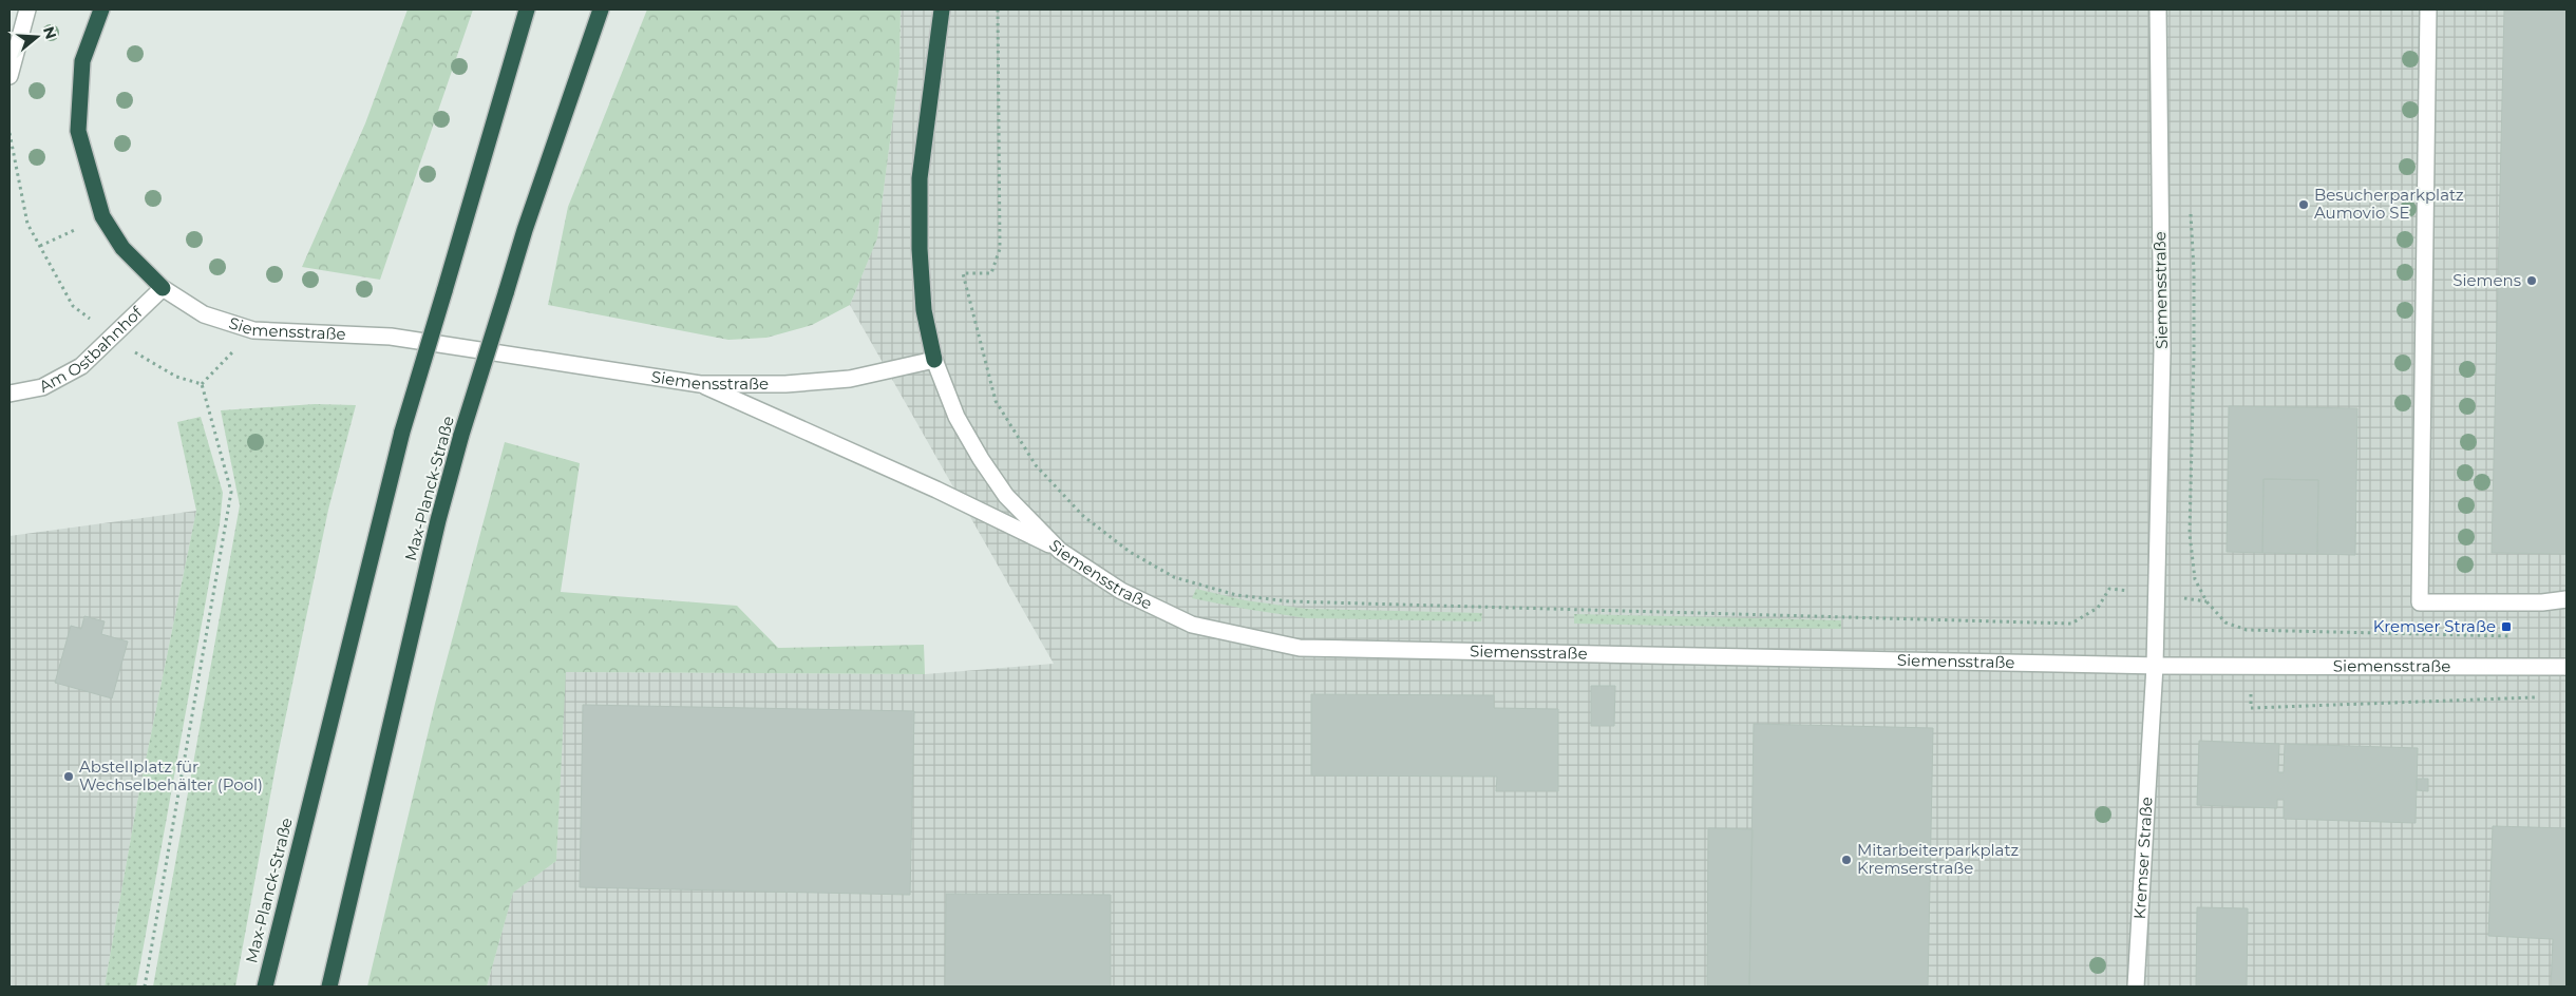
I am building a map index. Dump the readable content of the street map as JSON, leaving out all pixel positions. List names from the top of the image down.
{
  "streets": {
    "highway": ["Max-Planck-Straße"],
    "street": ["Siemensstraße", "Am Ostbahnhof", "Kremser Straße"]
  },
  "crossings": [
    ["Siemensstraße", "Am Ostbahnhof"],
    ["Siemensstraße", "Kremser Straße"]
  ],
  "places": {
    "other": [
      "Besucherparkplatz Aumovio SE",
      "Siemens",
      "Abstellplatz für Wechselbehälter (Pool)",
      "Mitarbeiterparkplatz Kremserstraße"
    ],
    "transit": ["Kremser Straße"]
  },
  "north": "right"
}
